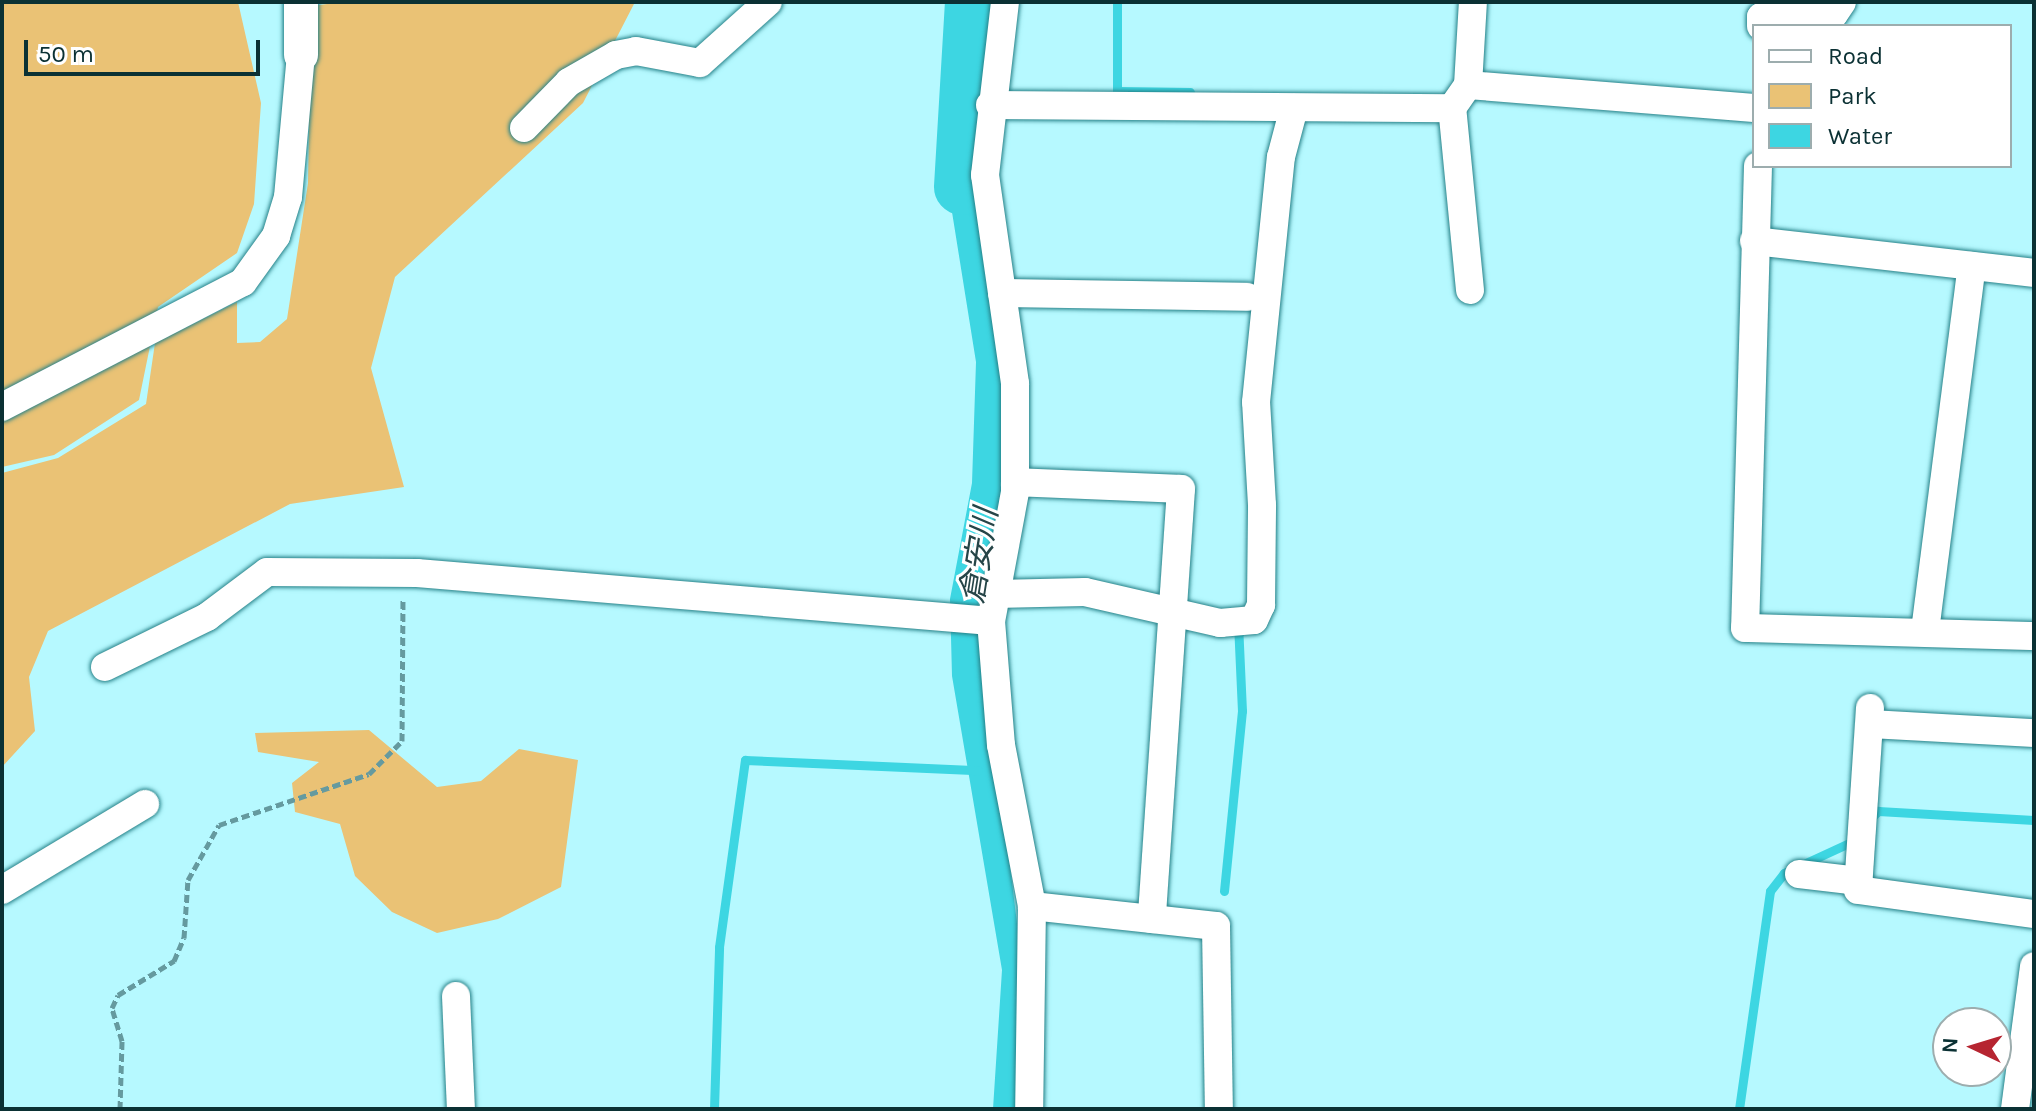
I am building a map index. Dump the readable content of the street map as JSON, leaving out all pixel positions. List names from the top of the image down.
{
  "water": ["倉安川"],
  "legend": ["Road", "Park", "Water"],
  "scale_bar": "50 m",
  "north": "left"
}
